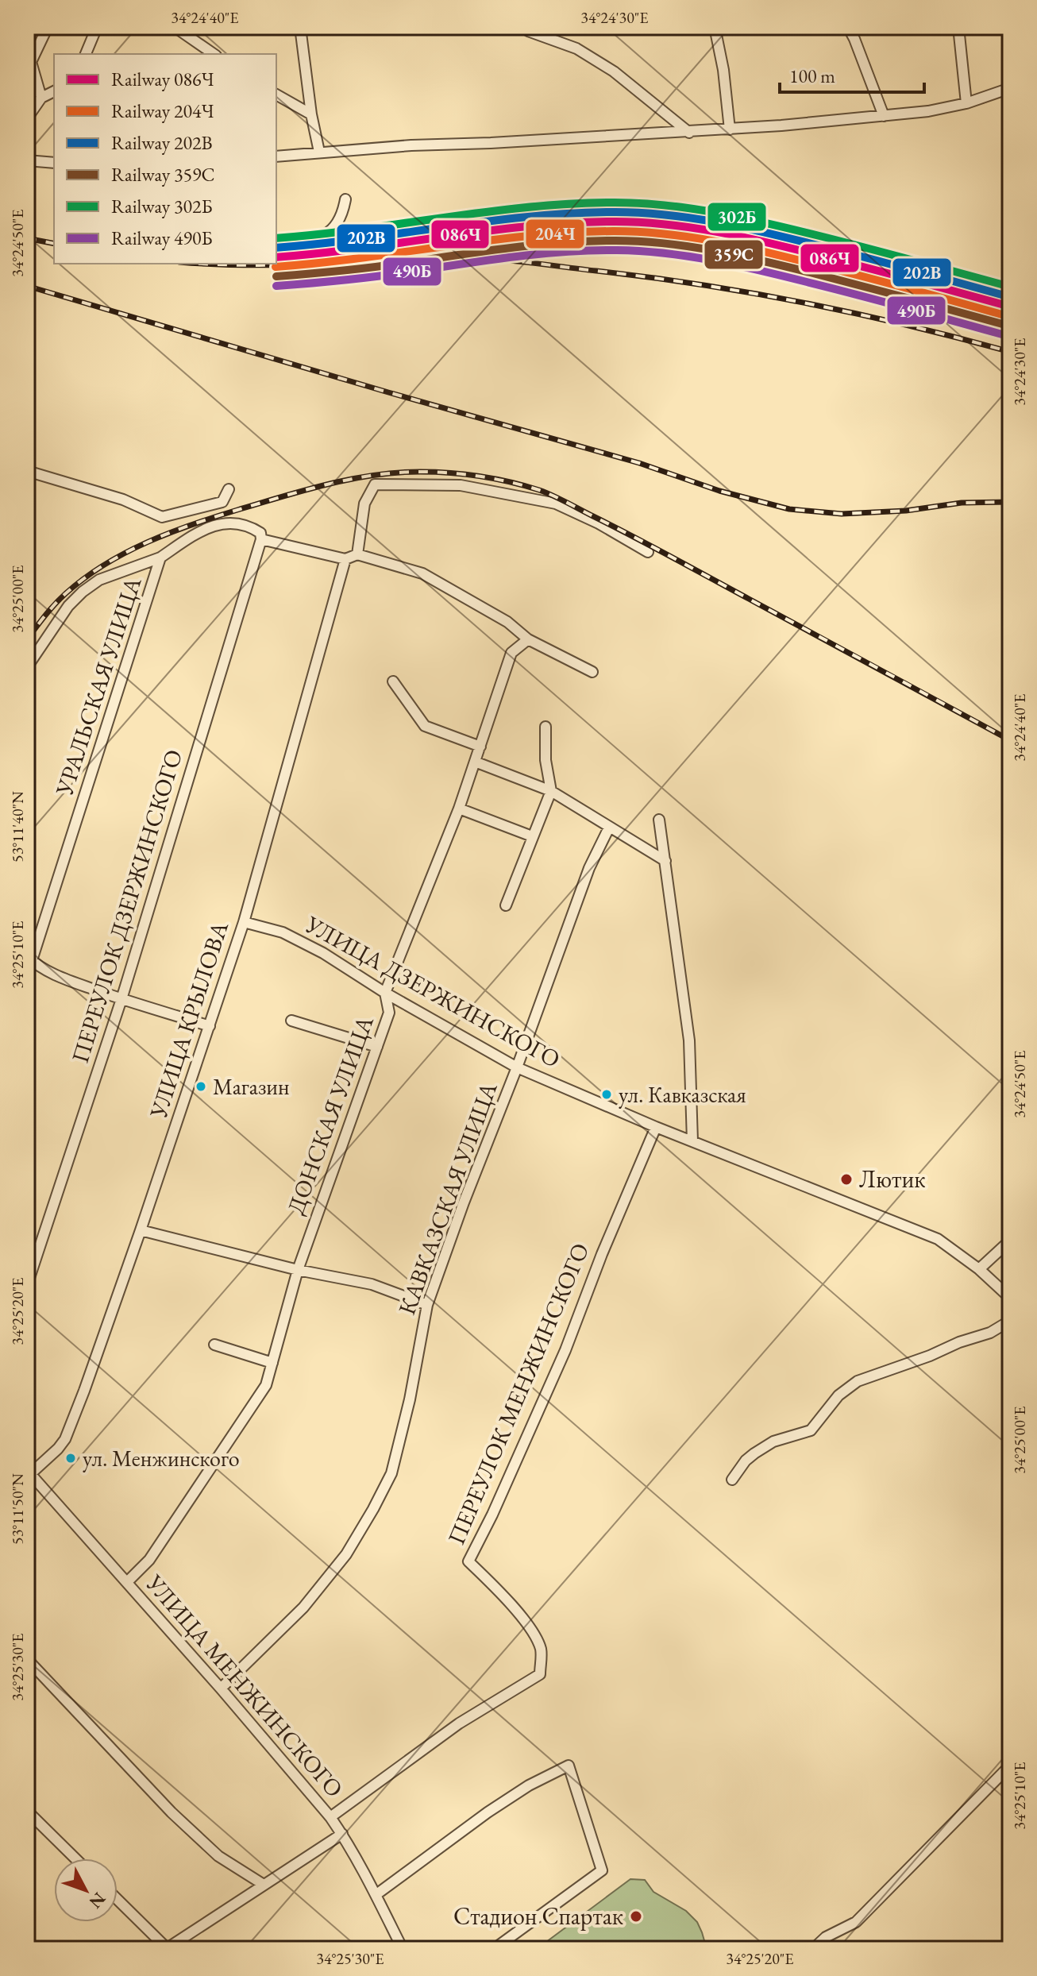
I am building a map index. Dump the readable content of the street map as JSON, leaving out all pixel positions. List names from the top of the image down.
{
  "streets": {
    "street": [
      "УРАЛЬСКАЯ УЛИЦА",
      "ПЕРЕУЛОК ДЗЕРЖИНСКОГО",
      "УЛИЦА ДЗЕРЖИНСКОГО",
      "УЛИЦА КРЫЛОВА",
      "ДОНСКАЯ УЛИЦА",
      "КАВКАЗСКАЯ УЛИЦА",
      "ПЕРЕУЛОК МЕНЖИНСКОГО",
      "УЛИЦА МЕНЖИНСКОГО"
    ]
  },
  "crossings": [
    ["УРАЛЬСКАЯ УЛИЦА", "ПЕРЕУЛОК ДЗЕРЖИНСКОГО"],
    ["УЛИЦА ДЗЕРЖИНСКОГО", "УЛИЦА КРЫЛОВА"],
    ["УЛИЦА ДЗЕРЖИНСКОГО", "ДОНСКАЯ УЛИЦА"],
    ["УЛИЦА ДЗЕРЖИНСКОГО", "КАВКАЗСКАЯ УЛИЦА"],
    ["УЛИЦА ДЗЕРЖИНСКОГО", "ПЕРЕУЛОК МЕНЖИНСКОГО"],
    ["УЛИЦА КРЫЛОВА", "УЛИЦА МЕНЖИНСКОГО"],
    ["ДОНСКАЯ УЛИЦА", "УЛИЦА МЕНЖИНСКОГО"],
    ["КАВКАЗСКАЯ УЛИЦА", "УЛИЦА МЕНЖИНСКОГО"],
    ["ПЕРЕУЛОК МЕНЖИНСКОГО", "УЛИЦА МЕНЖИНСКОГО"]
  ],
  "places": [
    "Магазин",
    "ул. Кавказская",
    "Лютик",
    "ул. Менжинского",
    "Стадион Спартак"
  ],
  "lines": [
    "rail line 302Б",
    "rail line 202В",
    "rail line 086Ч",
    "rail line 204Ч",
    "rail line 359С",
    "rail line 490Б"
  ],
  "legend": [
    "Railway 086Ч",
    "Railway 204Ч",
    "Railway 202В",
    "Railway 359С",
    "Railway 302Б",
    "Railway 490Б"
  ],
  "scale_bar": "100 m",
  "north": "bottom right",
  "coordinates": [
    "34°24'40\"E",
    "34°24'30\"E",
    "34°24'50\"E",
    "34°25'00\"E",
    "53°11'40\"N",
    "34°25'10\"E",
    "34°25'20\"E",
    "53°11'50\"N",
    "34°25'30\"E"
  ]
}
